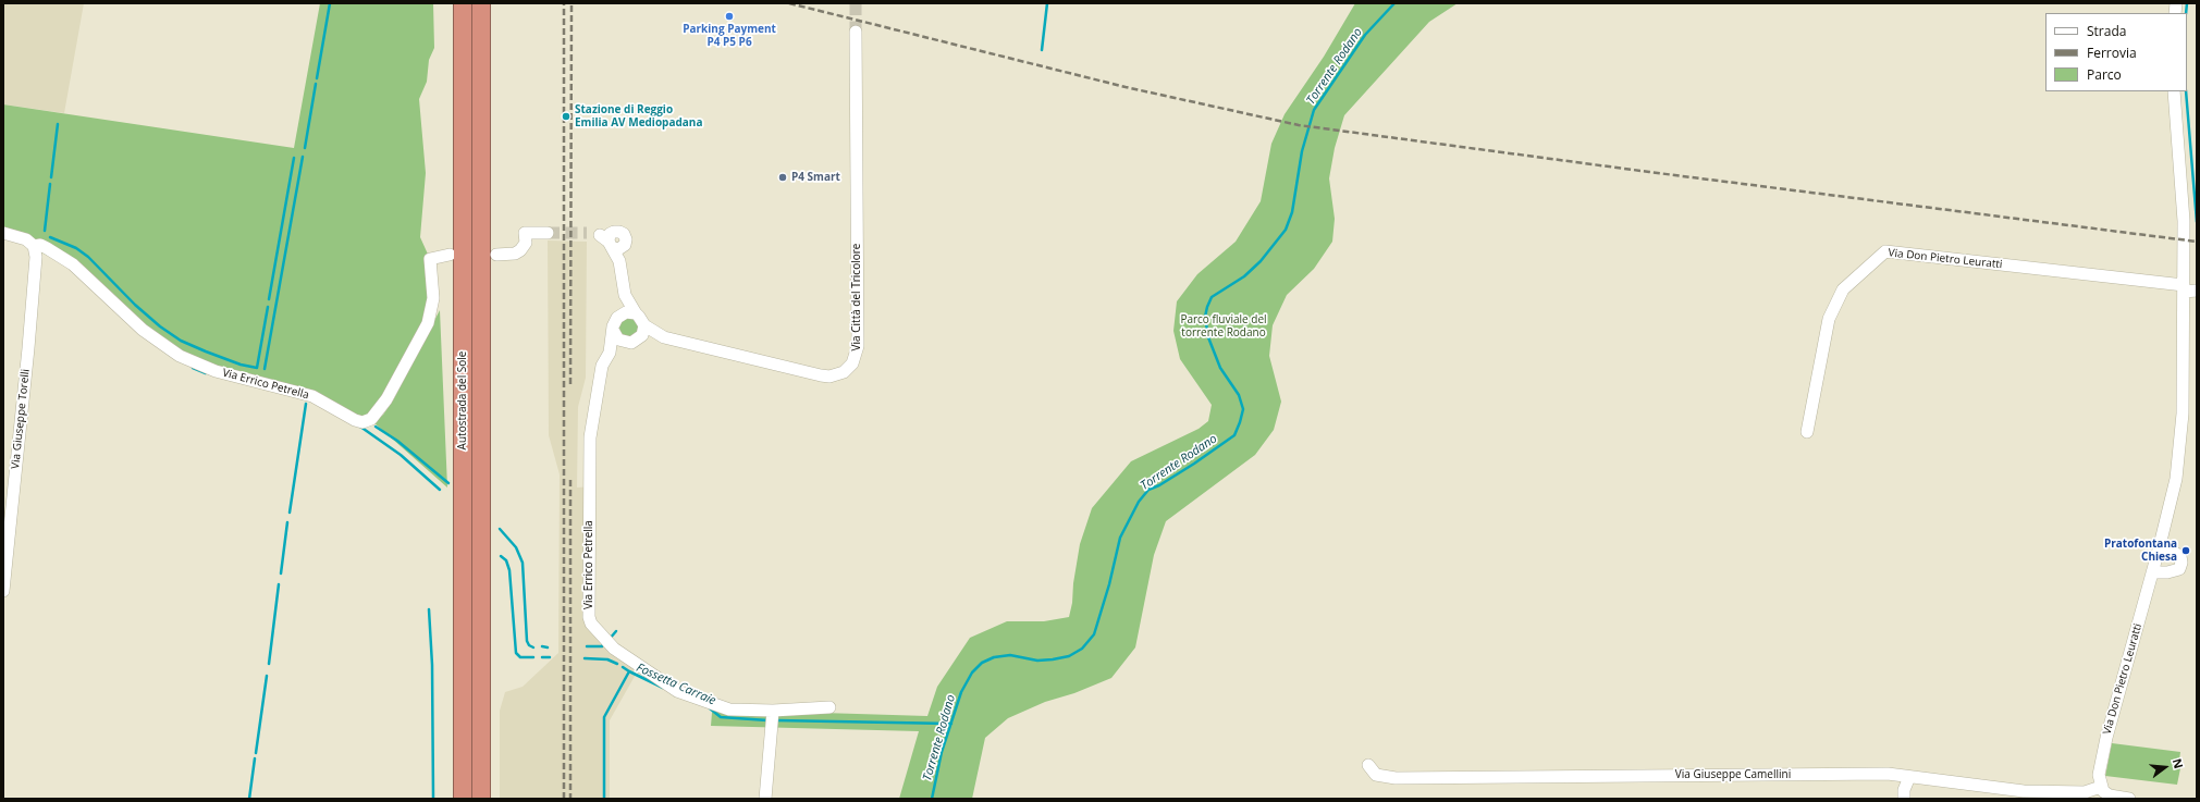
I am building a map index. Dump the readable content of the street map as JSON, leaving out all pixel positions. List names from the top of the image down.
{
  "streets": {
    "highway": ["Autostrada del Sole"],
    "street": [
      "Via Don Pietro Leuratti",
      "Via Città del Tricolore",
      "Via Errico Petrella",
      "Via Giuseppe Torelli",
      "Via Giuseppe Camellini"
    ]
  },
  "crossings": [
    ["Via Don Pietro Leuratti", "Via Giuseppe Camellini"],
    ["Via Errico Petrella", "Via Giuseppe Torelli"]
  ],
  "water": ["Torrente Rodano", "Fossetta Carraie"],
  "parks": ["Parco fluviale del torrente Rodano"],
  "places": [
    "Parking Payment P4 P5 P6",
    "Stazione di Reggio Emilia AV Mediopadana",
    "P4 Smart",
    "Pratofontana Chiesa"
  ],
  "legend": ["Strada", "Ferrovia", "Parco"],
  "north": "right"
}
